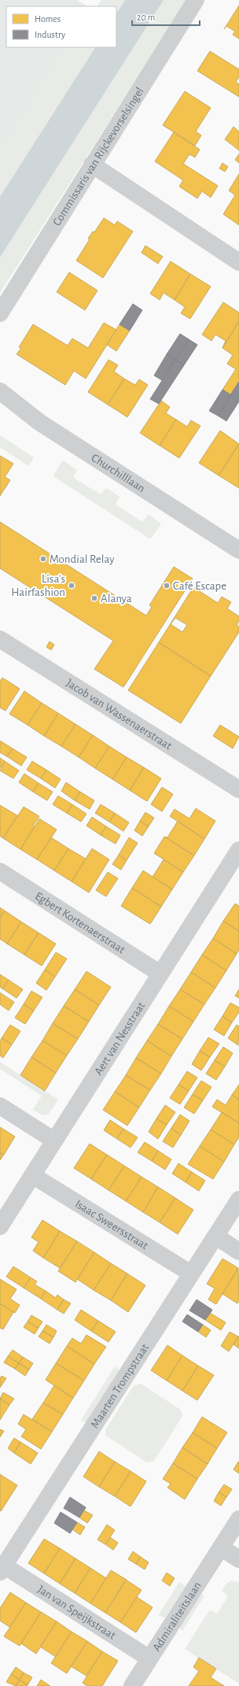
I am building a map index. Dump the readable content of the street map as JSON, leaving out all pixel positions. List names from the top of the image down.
{
  "streets": {
    "street": [
      "Commissaris van Rijckevorselsingel",
      "Churchilllaan",
      "Jacob van Wassenaerstraat",
      "Egbert Kortenaerstraat",
      "Aert van Nesstraat",
      "Isaac Sweersstraat",
      "Maarten Trompstraat",
      "Jan van Speijkstraat",
      "Admiraliteitslaan"
    ]
  },
  "crossings": [
    ["Egbert Kortenaerstraat", "Aert van Nesstraat"],
    ["Aert van Nesstraat", "Isaac Sweersstraat"],
    ["Isaac Sweersstraat", "Maarten Trompstraat"],
    ["Maarten Trompstraat", "Jan van Speijkstraat"],
    ["Jan van Speijkstraat", "Admiraliteitslaan"]
  ],
  "places": [
    "Mondial Relay",
    "Lisa's Hairfashion",
    "Café Escape",
    "Alanya"
  ],
  "legend": ["Homes", "Industry"],
  "scale_bar": "20 m"
}
